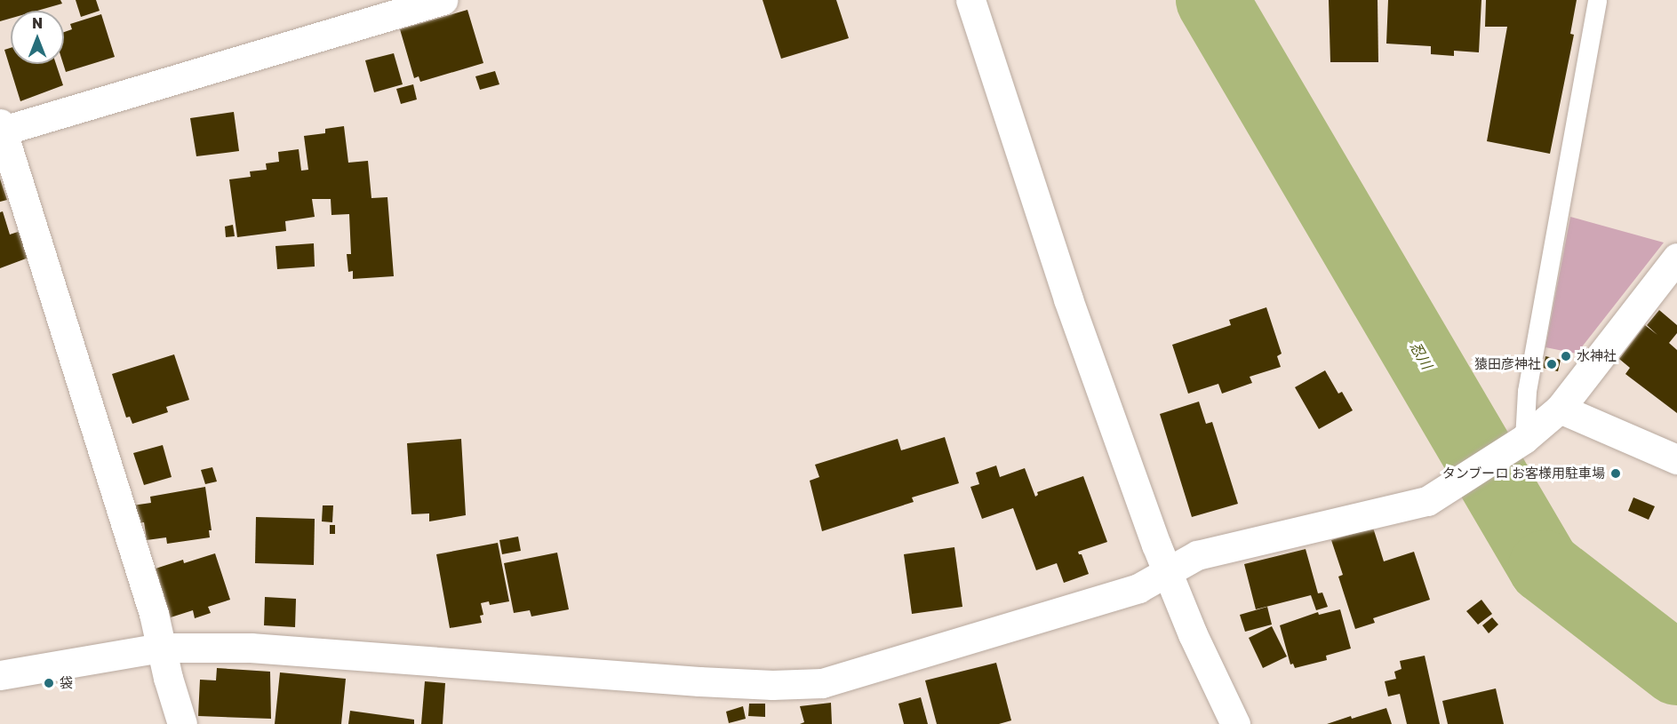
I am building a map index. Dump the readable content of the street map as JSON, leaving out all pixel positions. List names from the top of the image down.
{
  "water": ["忍川"],
  "places": [
    "水神社",
    "猿田彦神社",
    "タンブーロ お客様用駐車場",
    "袋"
  ],
  "north": "top"
}
